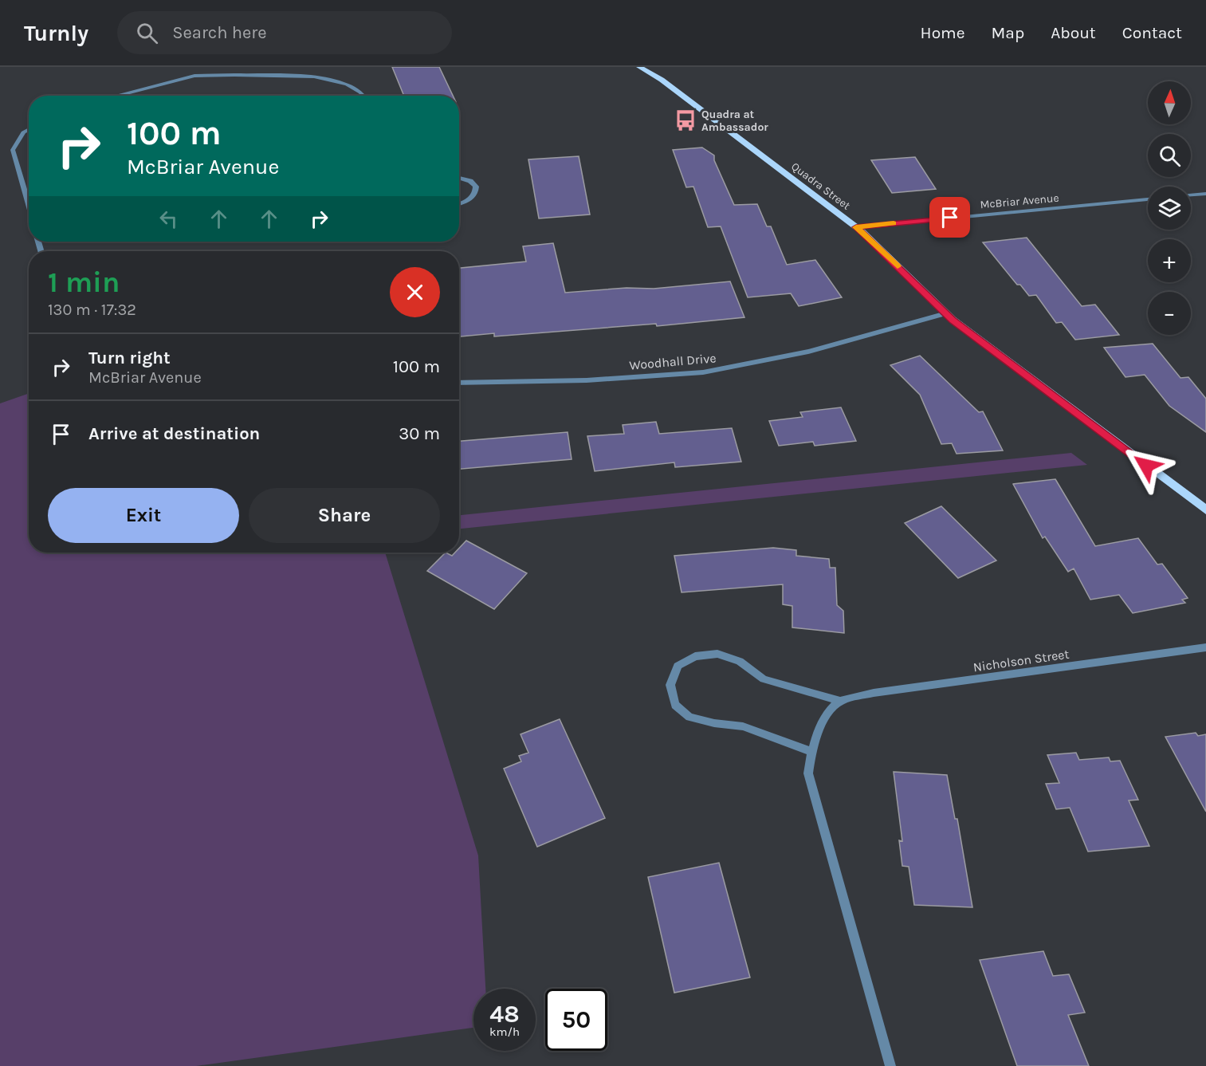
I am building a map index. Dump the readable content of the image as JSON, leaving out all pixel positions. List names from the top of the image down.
{
  "streets": {
    "main road": ["Quadra Street"],
    "street": ["McBriar Avenue", "Woodhall Drive", "Nicholson Street"]
  },
  "crossings": [
    ["Quadra Street", "McBriar Avenue"],
    ["Quadra Street", "Woodhall Drive"]
  ],
  "places": {
    "bus stop": ["Quadra at Ambassador"]
  },
  "north": "top",
  "page": {
    "header": "Turnly",
    "search": "Search here",
    "nav": [
      "Home",
      "Map",
      "About",
      "Contact"
    ],
    "map_buttons": ["+", "−"],
    "turn": ["100 m", "McBriar Avenue"],
    "heading": ["1 min", "130 m · 17:32"],
    "list": [
      {
        "name": "Turn right",
        "note": "McBriar Avenue",
        "value": "100 m"
      },
      {
        "name": "Arrive at destination",
        "value": "30 m"
      }
    ],
    "buttons": ["Exit", "Share"],
    "speed": "48 km/h",
    "limit": "50"
  }
}
